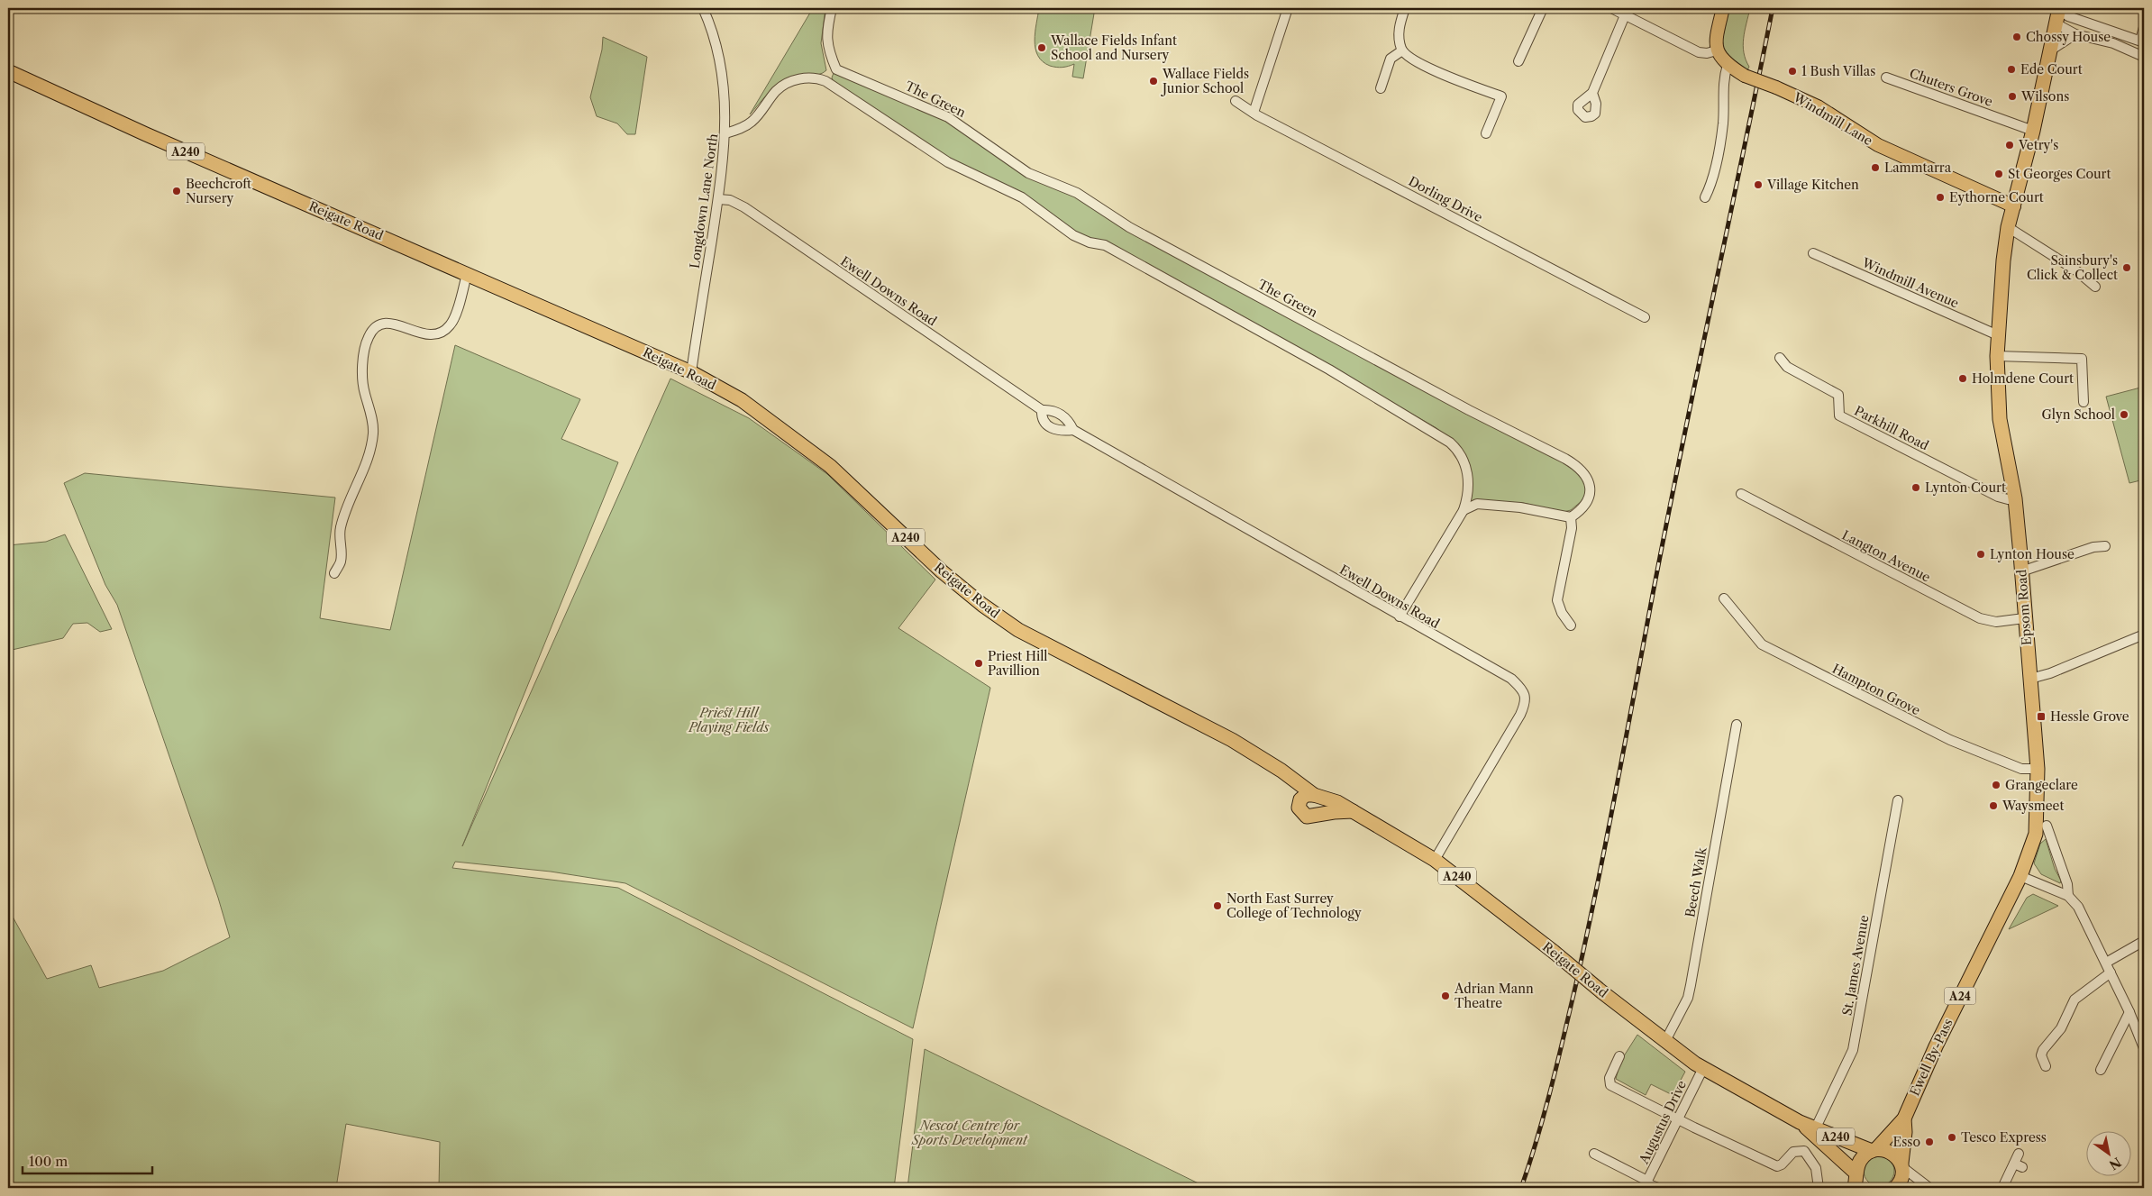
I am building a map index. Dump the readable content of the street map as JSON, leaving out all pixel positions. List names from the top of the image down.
{
  "streets": {
    "highway": [
      "A240",
      "Reigate Road",
      "Epsom Road",
      "A24",
      "Ewell By-Pass"
    ],
    "main road": ["Windmill Lane"],
    "street": [
      "Chuters Grove",
      "The Green",
      "Dorling Drive",
      "Longdown Lane North",
      "Windmill Avenue",
      "Ewell Downs Road",
      "Parkhill Road",
      "Langton Avenue",
      "Hampton Grove",
      "Beech Walk",
      "St. James Avenue",
      "Augustus Drive"
    ]
  },
  "crossings": [
    ["Chuters Grove", "A24"],
    ["Windmill Lane", "Epsom Road"],
    ["Windmill Lane", "A24"],
    ["Longdown Lane North", "Reigate Road"],
    ["Longdown Lane North", "Ewell Downs Road"],
    ["Reigate Road", "Ewell Downs Road"],
    ["Reigate Road", "Beech Walk"],
    ["Reigate Road", "St. James Avenue"],
    ["Reigate Road", "Ewell By-Pass"],
    ["Reigate Road", "Augustus Drive"],
    ["Windmill Avenue", "Epsom Road"],
    ["Parkhill Road", "Epsom Road"],
    ["Langton Avenue", "Epsom Road"],
    ["Epsom Road", "Hampton Grove"],
    ["Epsom Road", "A24"],
    ["Epsom Road", "Ewell By-Pass"]
  ],
  "parks": ["Priest Hill Playing Fields", "Nescot Centre for Sports Development"],
  "places": {
    "other": [
      "Chossy House",
      "Wallace Fields Infant School and Nursery",
      "Ede Court",
      "1 Bush Villas",
      "Wallace Fields Junior School",
      "Wilsons",
      "Vetry's",
      "Lammtarra",
      "St Georges Court",
      "Village Kitchen",
      "Beechcroft Nursery",
      "Eythorne Court",
      "Sainsbury's Click & Collect",
      "Holmdene Court",
      "Glyn School",
      "Lynton Court",
      "Lynton House",
      "Priest Hill Pavillion",
      "Grangeclare",
      "Waysmeet",
      "North East Surrey College of Technology",
      "Adrian Mann Theatre",
      "Tesco Express",
      "Esso"
    ],
    "transit": ["Hessle Grove"]
  },
  "scale_bar": "100 m",
  "north": "bottom right"
}
